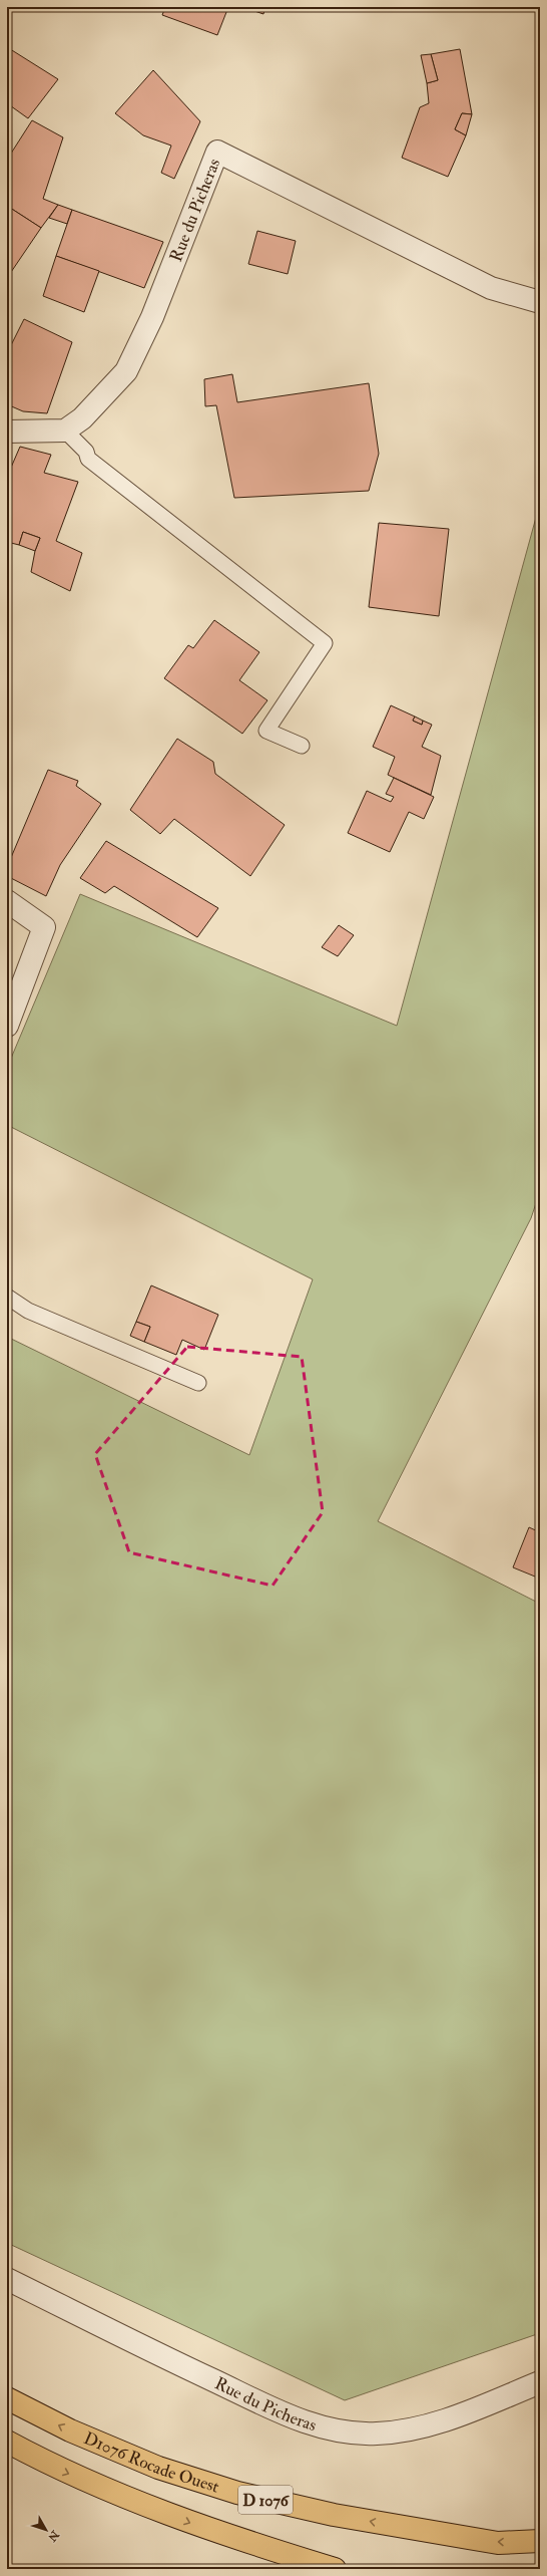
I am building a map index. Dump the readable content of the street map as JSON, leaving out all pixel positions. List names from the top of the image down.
{
  "streets": {
    "main road": ["D1076 Rocade Ouest", "D 1076"],
    "street": ["Rue du Picheras"]
  },
  "north": "bottom right"
}
